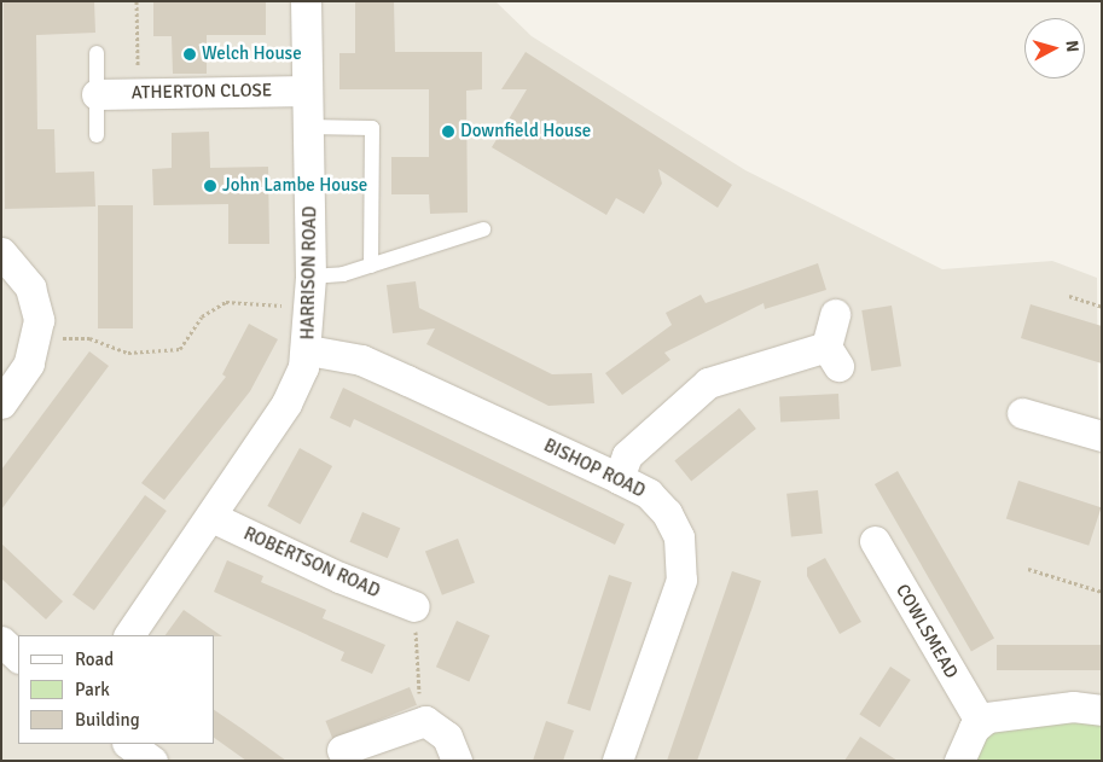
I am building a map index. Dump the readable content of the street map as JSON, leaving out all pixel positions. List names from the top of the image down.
{
  "streets": {
    "street": [
      "ATHERTON CLOSE",
      "HARRISON ROAD",
      "BISHOP ROAD",
      "ROBERTSON ROAD",
      "COWLSMEAD"
    ]
  },
  "crossings": [
    ["ATHERTON CLOSE", "HARRISON ROAD"],
    ["HARRISON ROAD", "BISHOP ROAD"],
    ["HARRISON ROAD", "ROBERTSON ROAD"]
  ],
  "places": ["Welch House", "Downfield House", "John Lambe House"],
  "legend": ["Road", "Park", "Building"],
  "north": "right"
}
